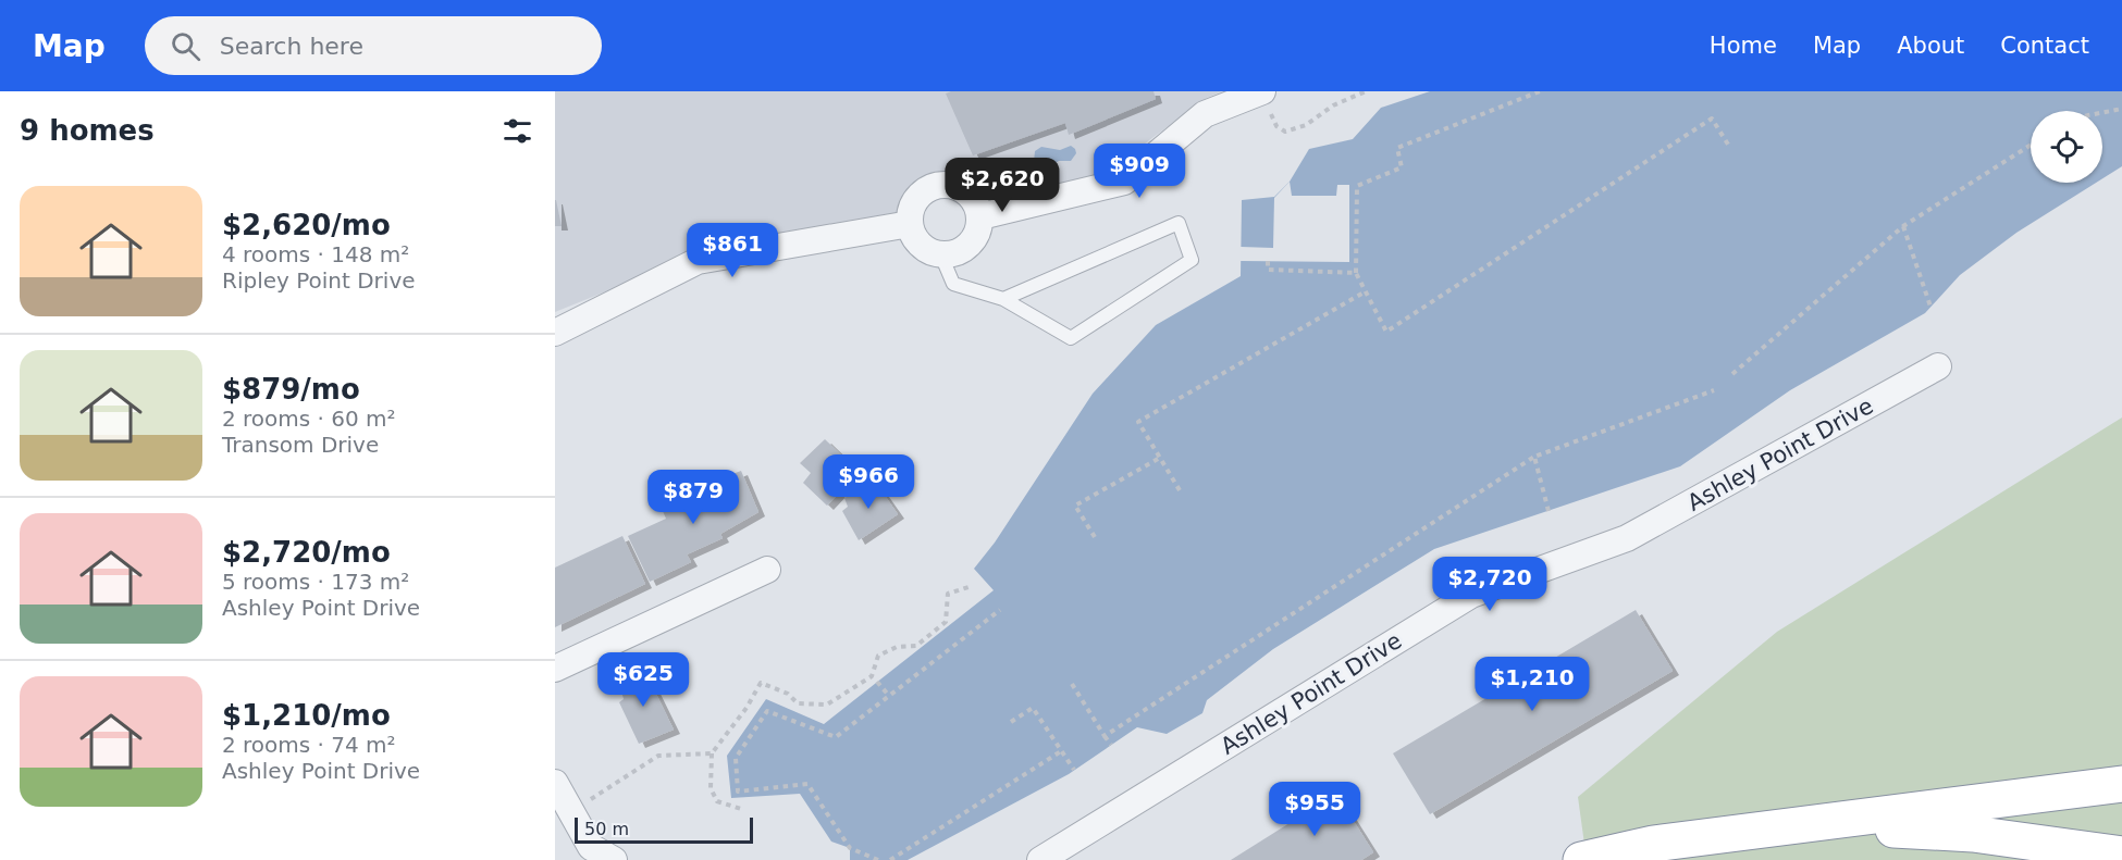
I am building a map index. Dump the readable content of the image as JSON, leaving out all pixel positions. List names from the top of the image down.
{
  "streets": {
    "street": ["Ashley Point Drive"]
  },
  "scale_bar": "50 m",
  "page": {
    "header": "Map",
    "search": "Search here",
    "nav": [
      "Home",
      "Map",
      "About",
      "Contact"
    ],
    "heading": "9 homes",
    "price": [
      "$909",
      "$2,620",
      "$861",
      "$966",
      "$879",
      "$2,720",
      "$625",
      "$1,210",
      "$955"
    ],
    "list": [
      {
        "name": "$2,620/mo",
        "note": "4 rooms · 148 m² · Ripley Point Drive"
      },
      {
        "name": "$879/mo",
        "note": "2 rooms · 60 m² · Transom Drive"
      },
      {
        "name": "$2,720/mo",
        "note": "5 rooms · 173 m² · Ashley Point Drive"
      },
      {
        "name": "$1,210/mo",
        "note": "2 rooms · 74 m² · Ashley Point Drive"
      }
    ],
    "scale": "50 m"
  }
}
